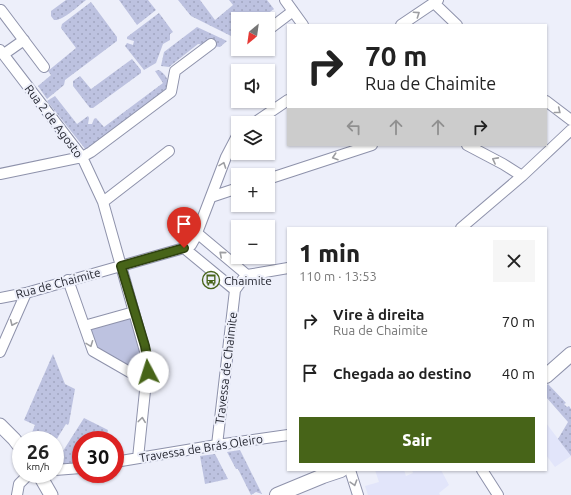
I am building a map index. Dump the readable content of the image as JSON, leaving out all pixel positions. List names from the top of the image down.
{
  "streets": {
    "street": [
      "Rua 2 de Agosto",
      "Rua de Chaimite",
      "Travessa de Chaimite",
      "Travessa de Brás Oleiro"
    ]
  },
  "crossings": [
    ["Rua 2 de Agosto", "Rua de Chaimite"],
    ["Rua 2 de Agosto", "Travessa de Brás Oleiro"],
    ["Travessa de Chaimite", "Travessa de Brás Oleiro"]
  ],
  "places": {
    "bus stop": ["Chaimite"]
  },
  "north": "bottom left",
  "page": {
    "map_buttons": ["+", "−"],
    "turn": ["70 m", "Rua de Chaimite"],
    "heading": ["1 min", "110 m · 13:53"],
    "list": [
      {
        "name": "Vire à direita",
        "note": "Rua de Chaimite",
        "value": "70 m"
      },
      {
        "name": "Chegada ao destino",
        "value": "40 m"
      }
    ],
    "buttons": "Sair",
    "speed": "26 km/h",
    "limit": "30"
  }
}
